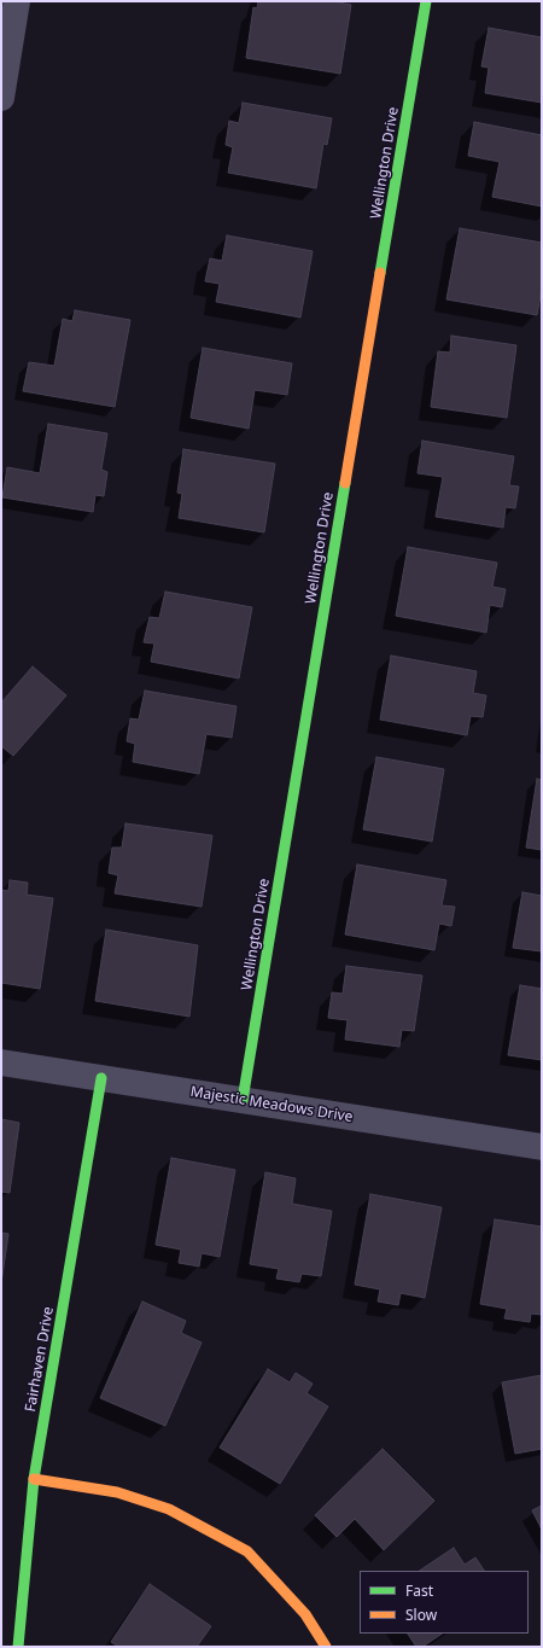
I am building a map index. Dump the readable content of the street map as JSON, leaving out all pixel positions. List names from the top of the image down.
{
  "streets": {
    "street": ["Wellington Drive", "Majestic Meadows Drive", "Fairhaven Drive"]
  },
  "crossings": [
    ["Wellington Drive", "Majestic Meadows Drive"],
    ["Majestic Meadows Drive", "Fairhaven Drive"]
  ],
  "legend": ["Fast", "Slow"]
}
